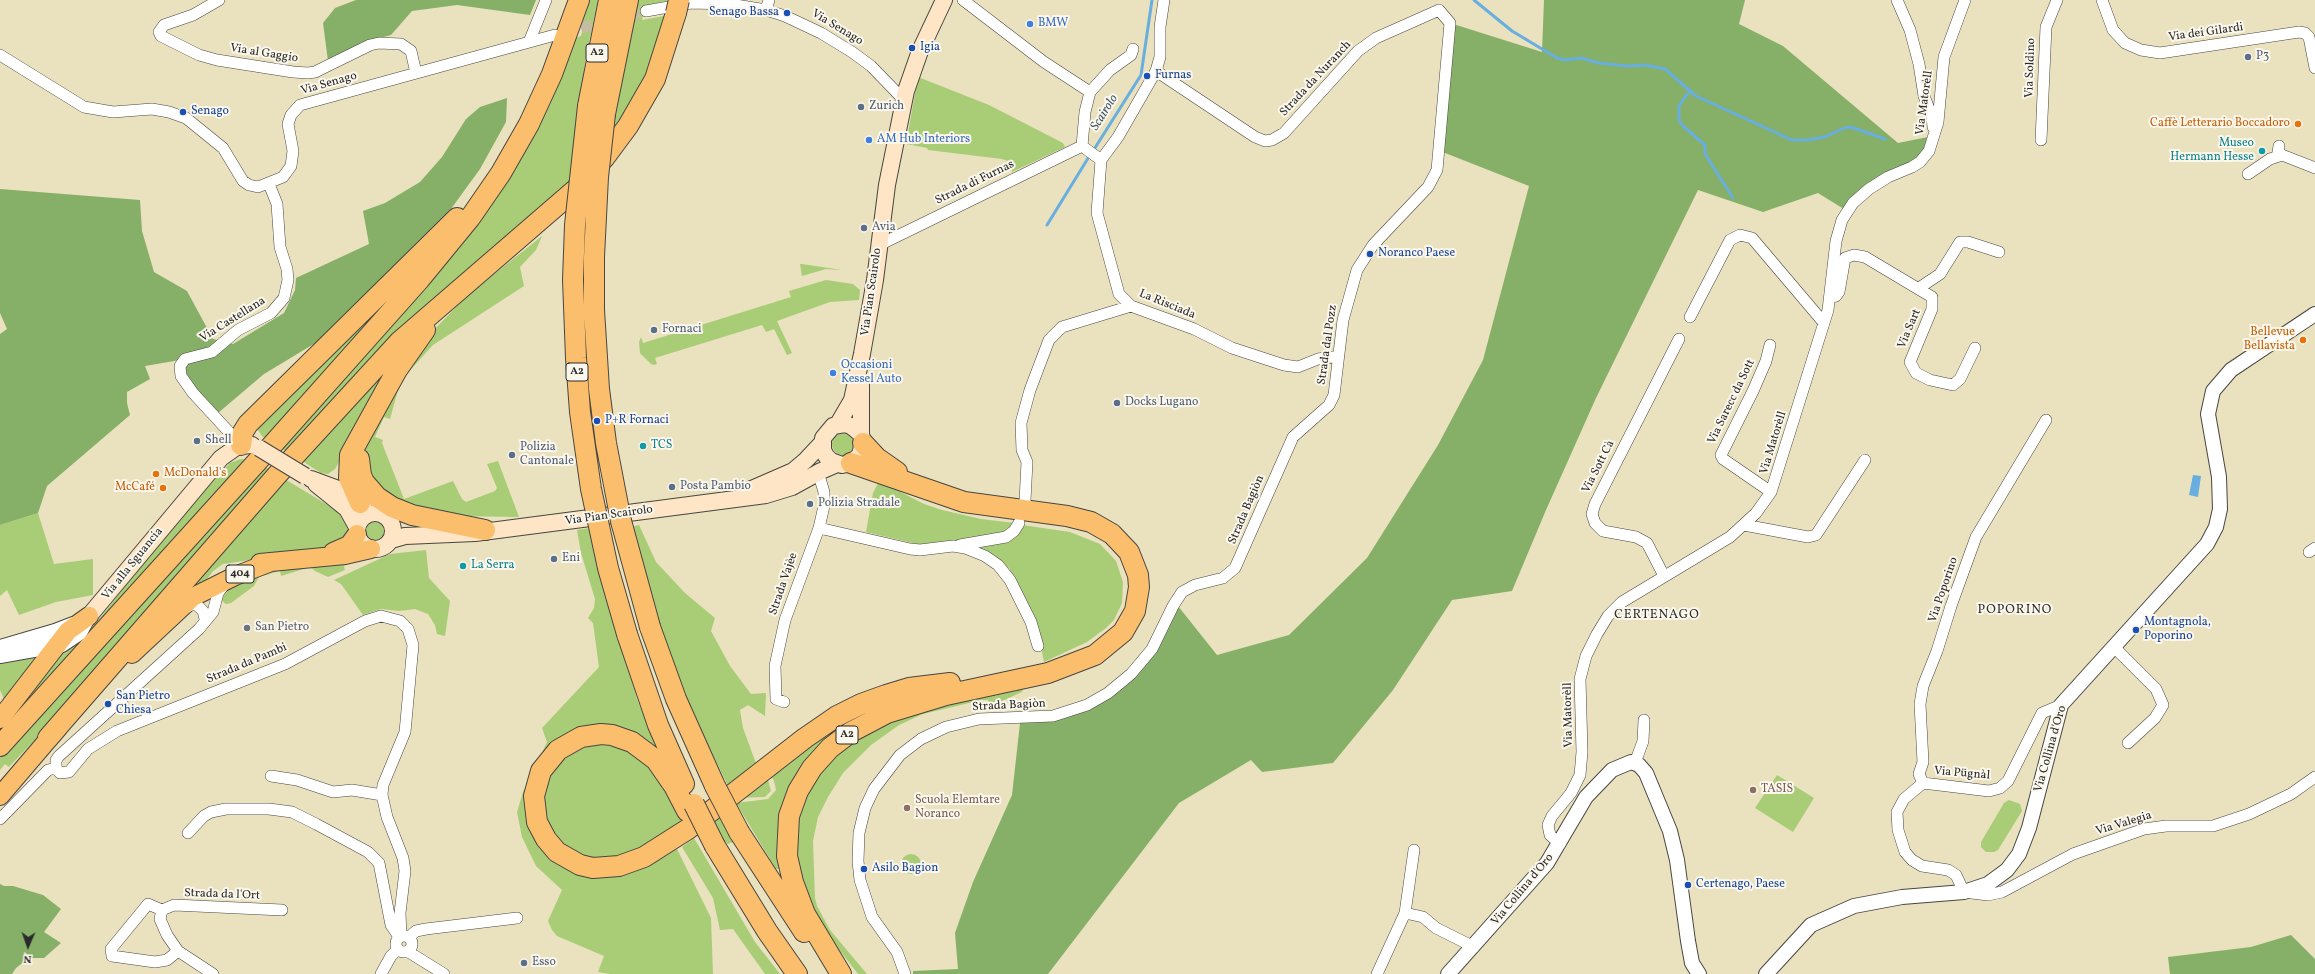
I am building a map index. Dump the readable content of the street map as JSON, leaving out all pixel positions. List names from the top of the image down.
{
  "streets": {
    "highway": ["A2"],
    "main road": ["Via Pian Scairolo", "Via alla Sguancia", "404"],
    "street": [
      "Via Senago",
      "Via dei Gilardi",
      "Via al Gaggio",
      "Via Soldino",
      "Strada da Nuranch",
      "Via Matorèll",
      "Strada di Furnas",
      "La Risciada",
      "Via Castellana",
      "Via Sart",
      "Strada dal Pozz",
      "Via Sarecc da Sott",
      "Via Sott Cà",
      "Strada Bagiòn",
      "Strada Vajèe",
      "Via Poporino",
      "Strada da Pambi",
      "Via Collina d'Oro",
      "Via Pügnàl",
      "Via Valegia",
      "Strada da l'Ort"
    ]
  },
  "crossings": [
    ["Via Senago", "Via al Gaggio"],
    ["Via Senago", "Via Pian Scairolo"],
    ["Via Senago", "Via Castellana"],
    ["A2", "Via Pian Scairolo"],
    ["Strada da Nuranch", "Strada dal Pozz"],
    ["Via Matorèll", "Via Sart"],
    ["Via Matorèll", "Via Sarecc da Sott"],
    ["Via Matorèll", "Via Sott Cà"],
    ["Via Matorèll", "Via Collina d'Oro"],
    ["Strada di Furnas", "Via Pian Scairolo"],
    ["Via Pian Scairolo", "404"],
    ["Via Pian Scairolo", "Strada Vajèe"],
    ["La Risciada", "Strada dal Pozz"],
    ["Via Castellana", "Via alla Sguancia"],
    ["Strada dal Pozz", "Strada Bagiòn"],
    ["Via Poporino", "Via Pügnàl"],
    ["Via Collina d'Oro", "Via Pügnàl"],
    ["Via Collina d'Oro", "Via Valegia"],
    ["Via Pügnàl", "Via Valegia"]
  ],
  "districts": ["POPORINO", "CERTENAGO"],
  "water": ["Scairolo"],
  "places": [
    "Senago Bassa",
    "BMW",
    "Igia",
    "P3",
    "Furnas",
    "Zurich",
    "Senago",
    "Caffè Letterario Boccadoro",
    "AM Hub Interiors",
    "Museo Hermann Hesse",
    "Avia",
    "Noranco Paese",
    "Fornaci",
    "Bellevue Bellavista",
    "Occasioni Kessel Auto",
    "Docks Lugano",
    "P+R Fornaci",
    "Shell",
    "TCS",
    "Polizia Cantonale",
    "McDonald's",
    "Posta Pambio",
    "McCafé",
    "Polizia Stradale",
    "Eni",
    "La Serra",
    "San Pietro",
    "Montagnola, Poporino",
    "San Pietro Chiesa",
    "TASIS",
    "Scuola Elemtare Noranco",
    "Asilo Bagion",
    "Certenago, Paese",
    "Esso"
  ],
  "north": "bottom"
}
